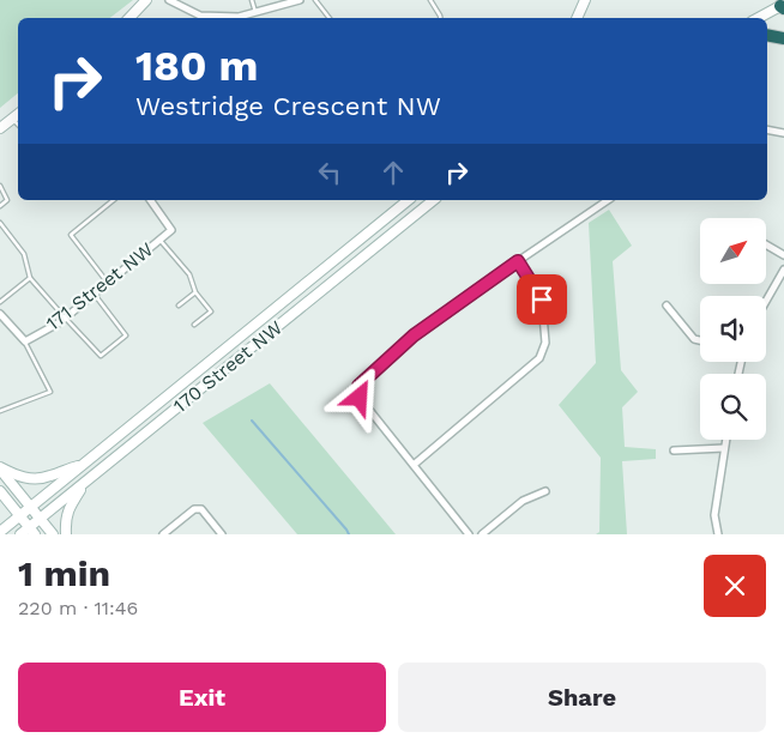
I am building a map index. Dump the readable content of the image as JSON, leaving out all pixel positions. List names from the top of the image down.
{
  "streets": {
    "main road": ["170 Street NW"],
    "street": ["171 Street NW"]
  },
  "north": "top right",
  "page": {
    "turn": ["180 m", "Westridge Crescent NW"],
    "heading": ["1 min", "220 m · 11:46"],
    "buttons": ["Exit", "Share"]
  }
}
